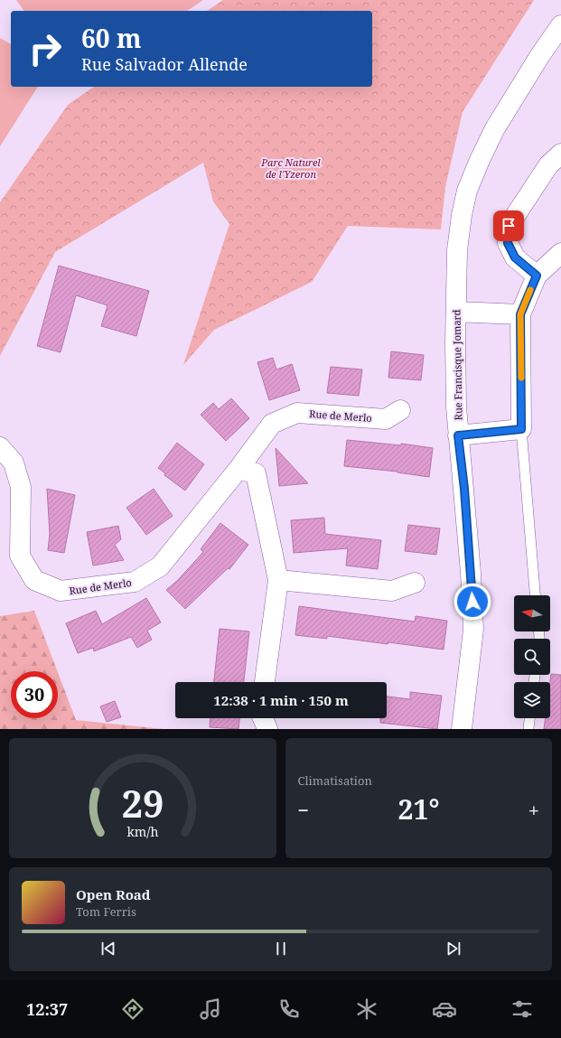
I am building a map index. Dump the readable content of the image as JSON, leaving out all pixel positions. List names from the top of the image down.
{
  "streets": {
    "street": ["Rue Francisque Jomard", "Rue de Merlo"]
  },
  "parks": ["Parc Naturel de l'Yzeron"],
  "north": "left",
  "page": {
    "turn": ["60 m", "Rue Salvador Allende"],
    "limit": "30",
    "trip": "12:38 · 1 min · 150 m",
    "tile": "Climatisation",
    "heat": ["−", "21°", "+"],
    "song": ["Open Road", "Tom Ferris"],
    "tabs": "12:37",
    "gauge": ["29", "km/h"]
  }
}
